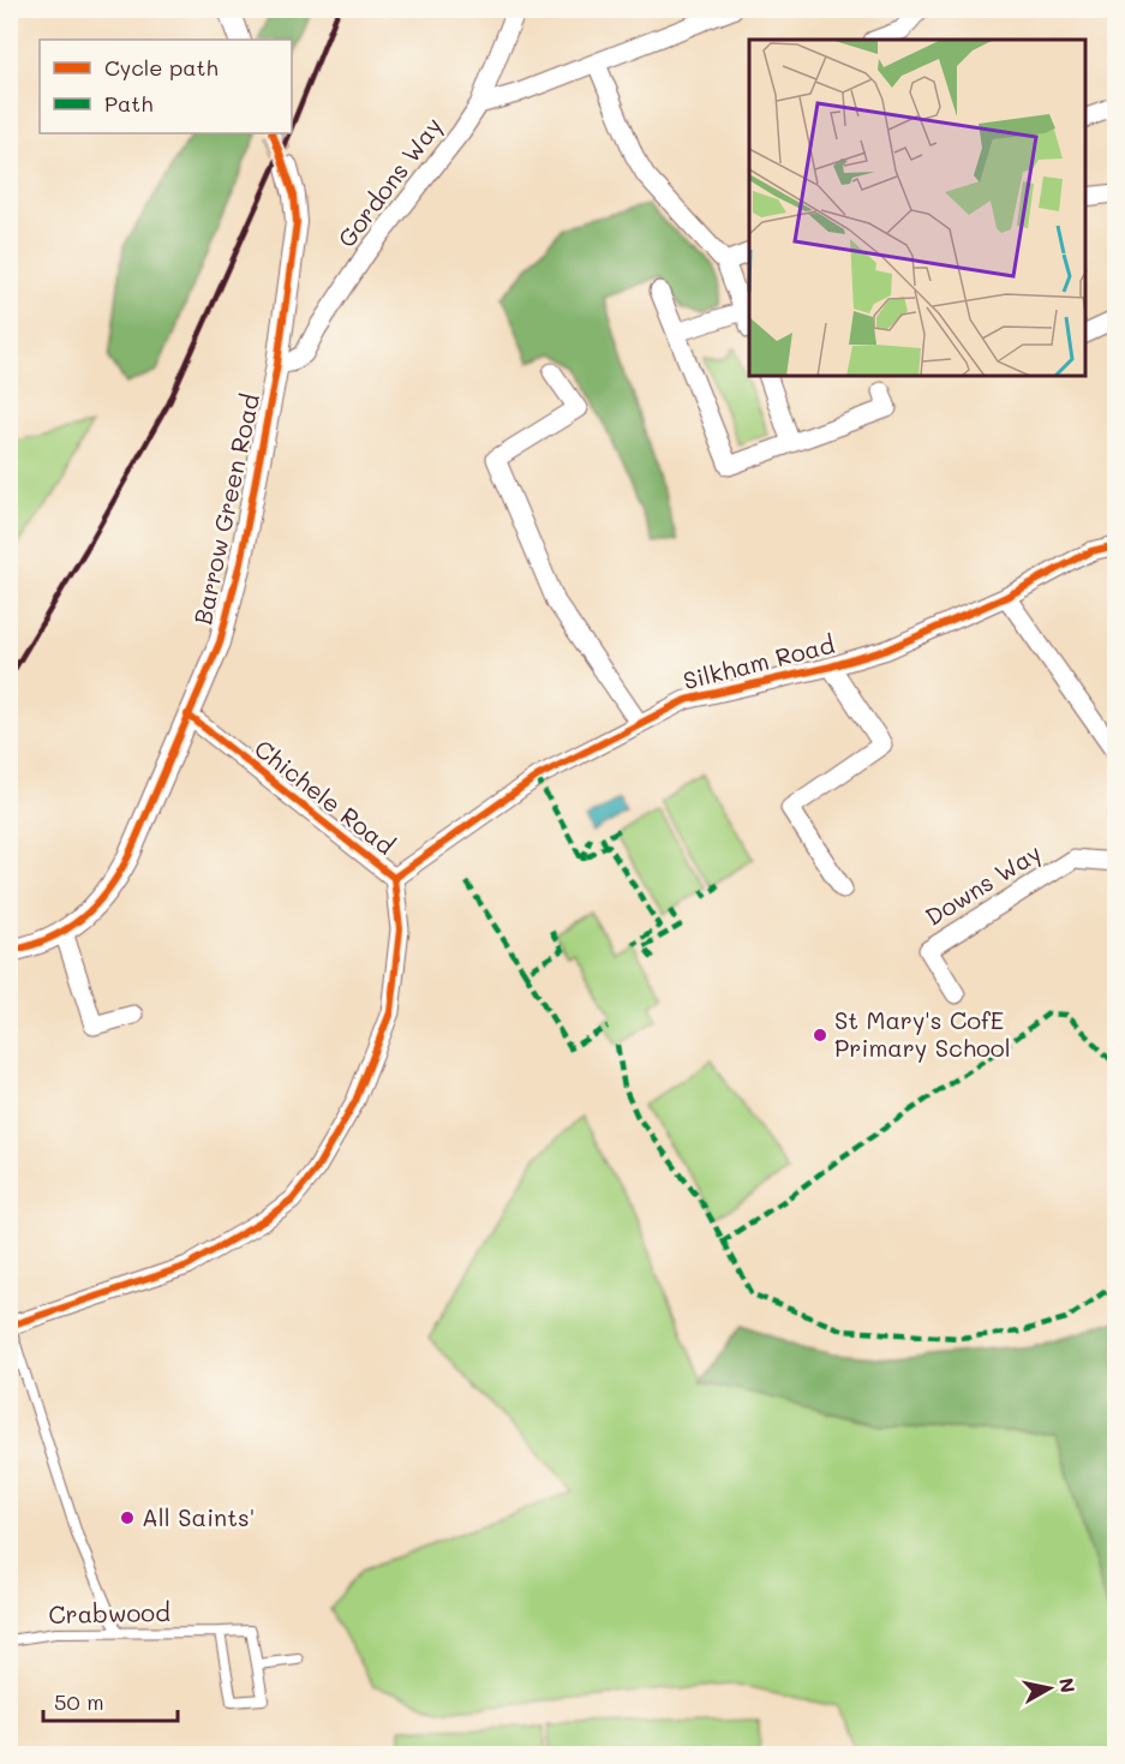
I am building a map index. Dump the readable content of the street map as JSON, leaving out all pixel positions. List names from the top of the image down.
{
  "streets": {
    "street": [
      "Gordons Way",
      "Barrow Green Road",
      "Silkham Road",
      "Chichele Road",
      "Downs Way"
    ],
    "lane": ["Crabwood"]
  },
  "crossings": [
    ["Gordons Way", "Barrow Green Road"],
    ["Barrow Green Road", "Chichele Road"],
    ["Silkham Road", "Chichele Road"]
  ],
  "places": ["St Mary's CofE Primary School", "All Saints'"],
  "legend": ["Cycle path", "Path"],
  "scale_bar": "50 m",
  "north": "right"
}
